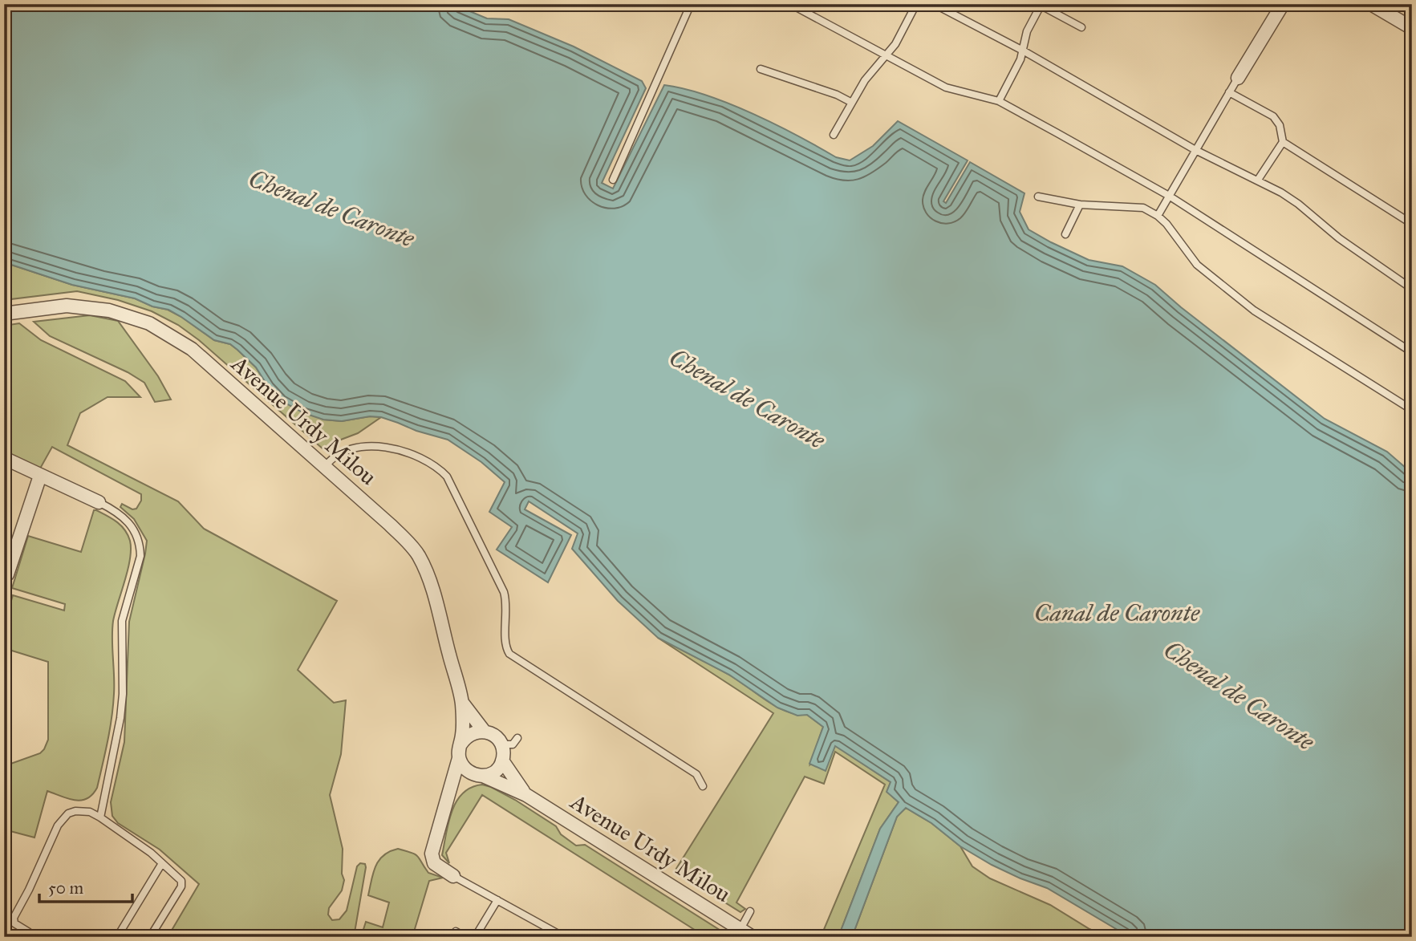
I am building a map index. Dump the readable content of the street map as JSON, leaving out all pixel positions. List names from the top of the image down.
{
  "streets": {
    "street": ["Avenue Urdy Milou"]
  },
  "water": ["Chenal de Caronte", "Canal de Caronte"],
  "scale_bar": "50 m"
}
